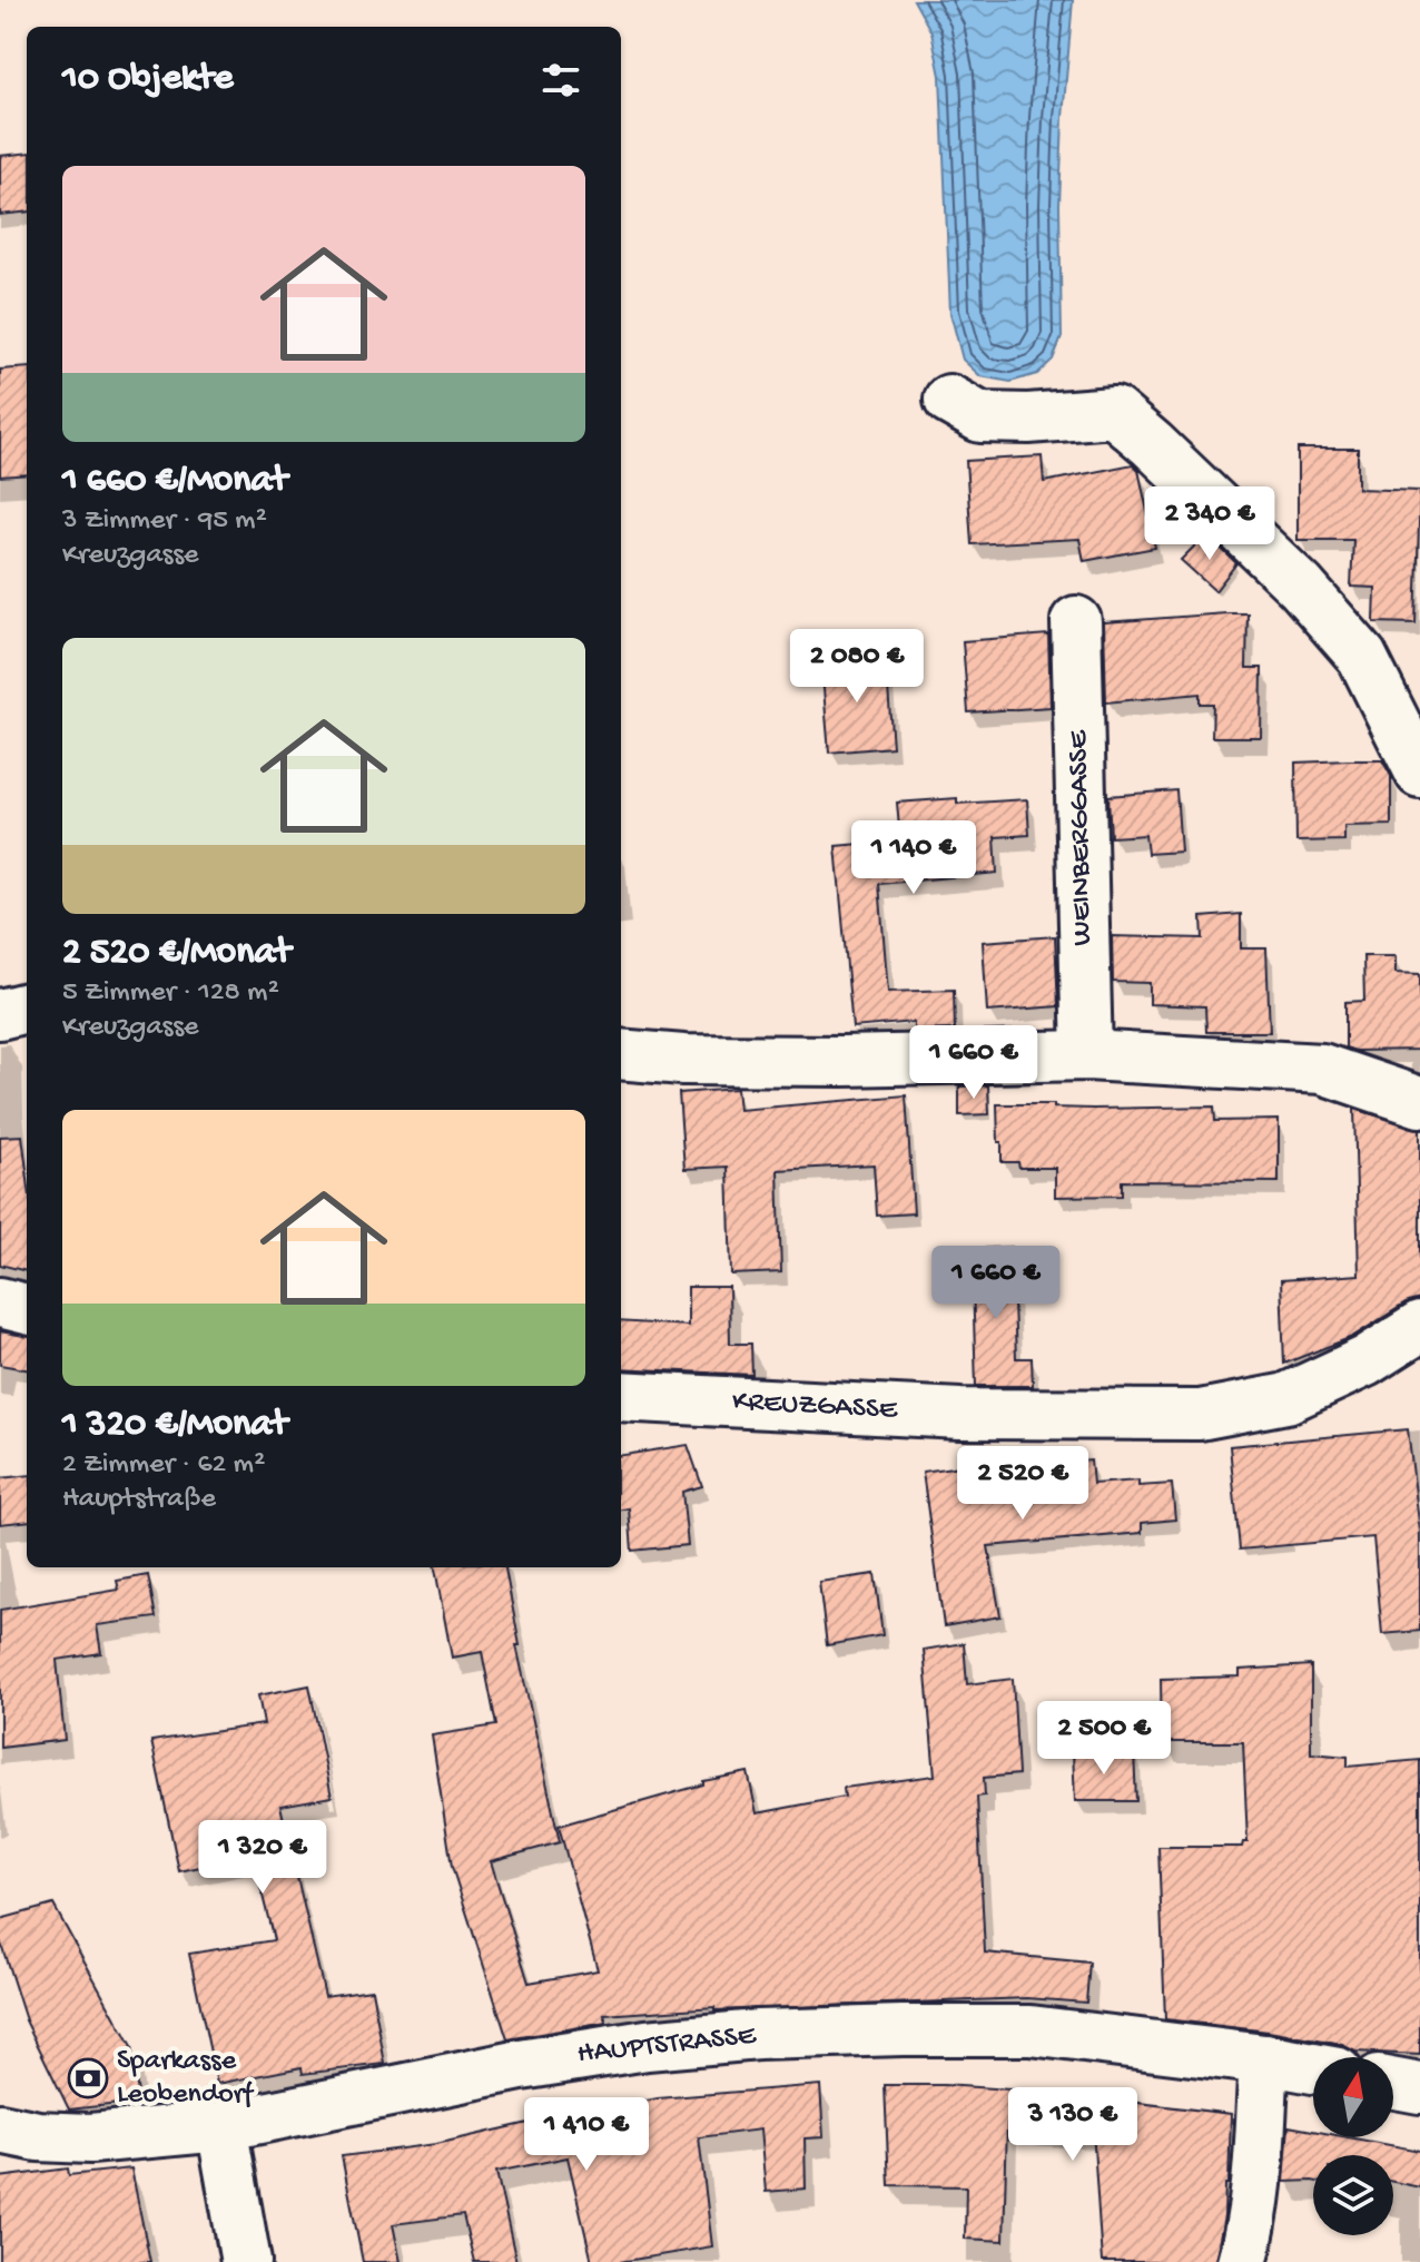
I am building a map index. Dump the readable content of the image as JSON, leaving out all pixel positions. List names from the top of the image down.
{
  "streets": {
    "street": ["WEINBERGGASSE", "KREUZGASSE", "HAUPTSTRASSE"]
  },
  "places": {
    "bank": ["Sparkasse Leobendorf"]
  },
  "north": "top",
  "page": {
    "heading": "10 Objekte",
    "list": [
      {
        "name": "1 660 €/Monat",
        "note": "3 Zimmer · 95 m² · Kreuzgasse"
      },
      {
        "name": "2 520 €/Monat",
        "note": "5 Zimmer · 128 m² · Kreuzgasse"
      },
      {
        "name": "1 320 €/Monat",
        "note": "2 Zimmer · 62 m² · Hauptstraße"
      }
    ],
    "price": [
      "2 340 €",
      "2 080 €",
      "1 140 €",
      "1 660 €",
      "1 660 €",
      "2 520 €",
      "2 500 €",
      "1 320 €",
      "3 130 €",
      "1 410 €"
    ]
  }
}
